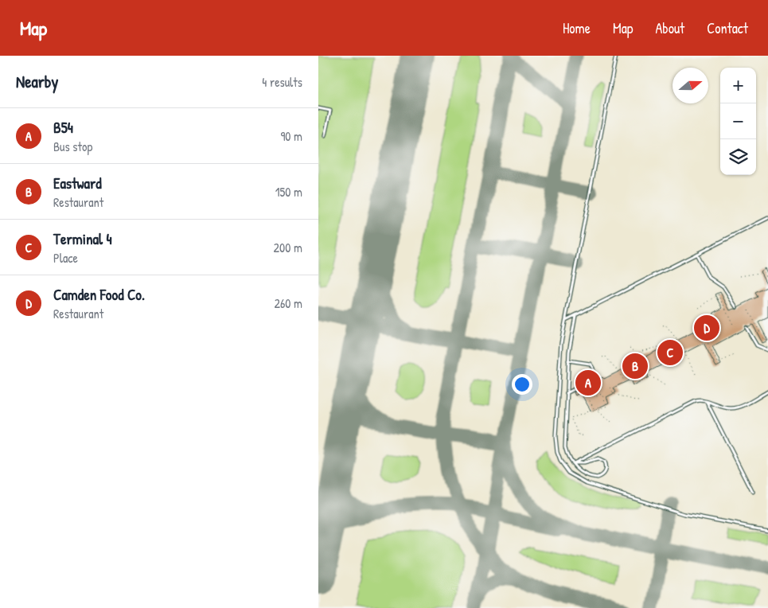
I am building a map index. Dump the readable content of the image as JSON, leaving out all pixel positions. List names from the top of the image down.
{
  "north": "right",
  "page": {
    "header": "Map",
    "nav": [
      "Home",
      "Map",
      "About",
      "Contact"
    ],
    "heading": ["Nearby", "4 results"],
    "map_buttons": ["+", "−"],
    "list": [
      {
        "mark": "A",
        "name": "B54",
        "note": "Bus stop",
        "value": "90 m"
      },
      {
        "mark": "B",
        "name": "Eastward",
        "note": "Restaurant",
        "value": "150 m"
      },
      {
        "mark": "C",
        "name": "Terminal 4",
        "note": "Place",
        "value": "200 m"
      },
      {
        "mark": "D",
        "name": "Camden Food Co.",
        "note": "Restaurant",
        "value": "260 m"
      }
    ],
    "pins": [
      "D",
      "C",
      "B",
      "A"
    ]
  }
}
